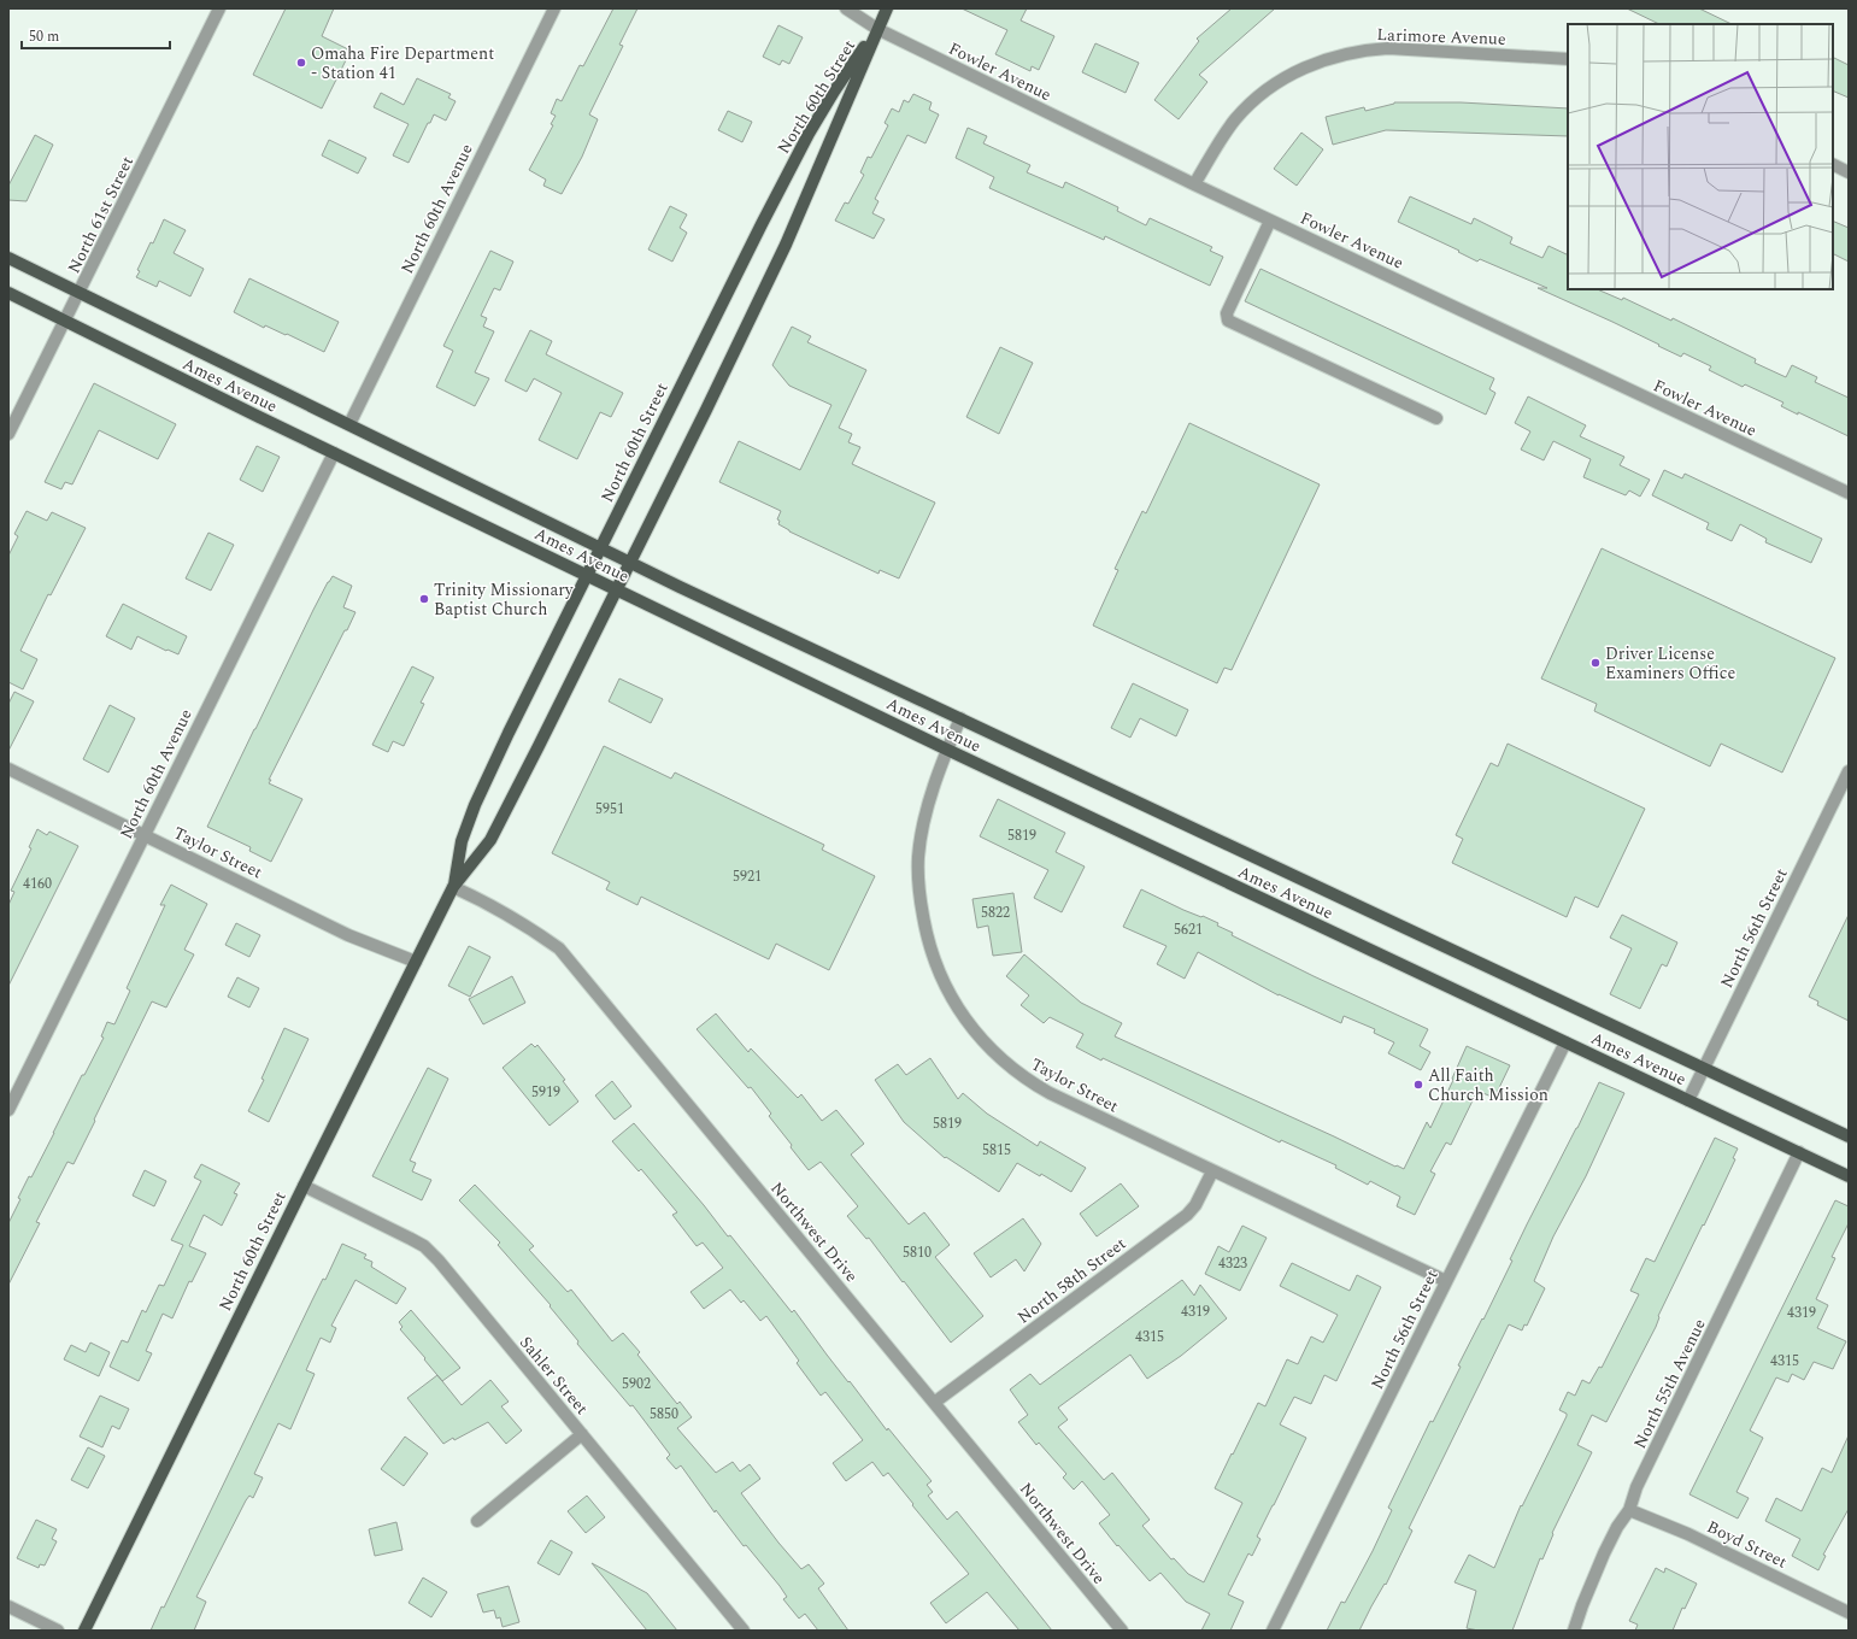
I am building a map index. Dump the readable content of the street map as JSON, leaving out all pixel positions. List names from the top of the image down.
{
  "streets": {
    "main road": ["North 60th Street", "Ames Avenue"],
    "street": [
      "Larimore Avenue",
      "Fowler Avenue",
      "North 60th Avenue",
      "North 61st Street",
      "Taylor Street",
      "North 56th Street",
      "Northwest Drive",
      "North 58th Street",
      "Sahler Street",
      "North 55th Avenue",
      "Boyd Street"
    ]
  },
  "crossings": [
    ["Larimore Avenue", "Fowler Avenue"],
    ["Fowler Avenue", "North 60th Street"],
    ["North 60th Street", "Ames Avenue"],
    ["North 60th Street", "Taylor Street"],
    ["North 60th Street", "Northwest Drive"],
    ["North 60th Street", "Sahler Street"],
    ["North 60th Avenue", "Ames Avenue"],
    ["North 60th Avenue", "Taylor Street"],
    ["North 61st Street", "Ames Avenue"],
    ["Ames Avenue", "Taylor Street"],
    ["Ames Avenue", "North 56th Street"],
    ["Ames Avenue", "North 55th Avenue"],
    ["Taylor Street", "North 56th Street"],
    ["Taylor Street", "North 58th Street"],
    ["Northwest Drive", "North 58th Street"],
    ["North 55th Avenue", "Boyd Street"]
  ],
  "places": [
    "Omaha Fire Department - Station 41",
    "Trinity Missionary Baptist Church",
    "Driver License Examiners Office",
    "All Faith Church Mission"
  ],
  "house_numbers": [
    "5951",
    "5819",
    "5921",
    "4160",
    "5822",
    "5621",
    "5919",
    "5819",
    "5815",
    "5810",
    "4323",
    "4319",
    "4319",
    "4315",
    "4315",
    "5902",
    "5850"
  ],
  "scale_bar": "50 m"
}
